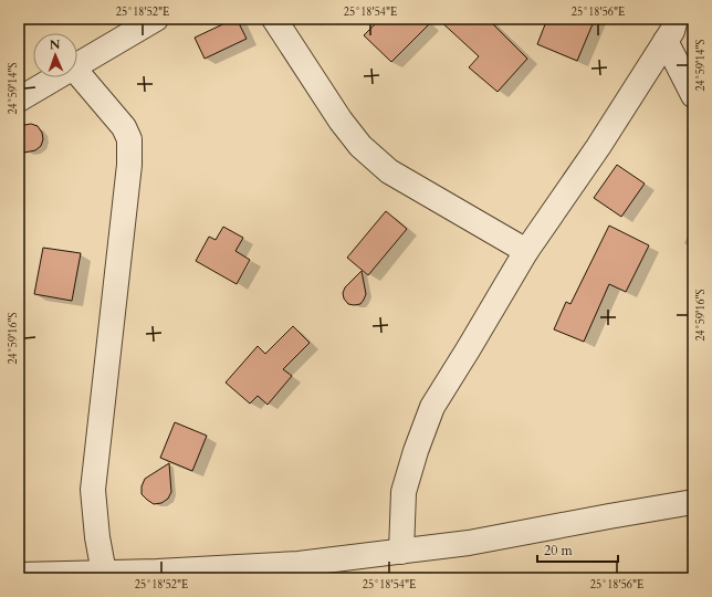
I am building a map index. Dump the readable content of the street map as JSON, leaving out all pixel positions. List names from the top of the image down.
{
  "scale_bar": "20 m",
  "north": "top",
  "coordinates": [
    "25°18'52\"E",
    "25°18'54\"E",
    "25°18'56\"E",
    "24°59'14\"S",
    "24°59'16\"S"
  ]
}
